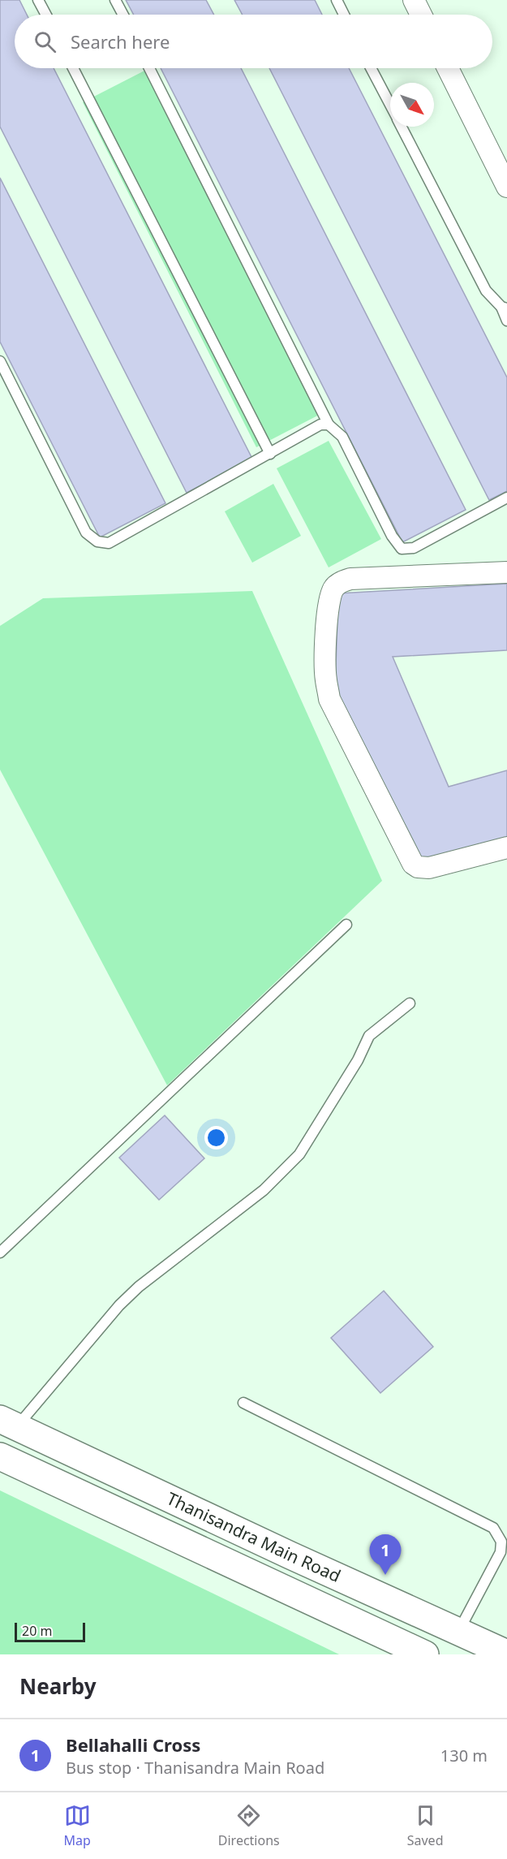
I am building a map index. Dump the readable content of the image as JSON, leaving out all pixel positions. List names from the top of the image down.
{
  "streets": {
    "main road": ["Thanisandra Main Road"]
  },
  "scale_bar": "20 m",
  "north": "bottom right",
  "page": {
    "search": "Search here",
    "pins": "1",
    "scale": "20 m",
    "heading": "Nearby",
    "list": [
      {
        "mark": "1",
        "name": "Bellahalli Cross",
        "note": "Bus stop · Thanisandra Main Road",
        "value": "130 m"
      }
    ],
    "nav": ["Map", "Directions", "Saved"]
  }
}
